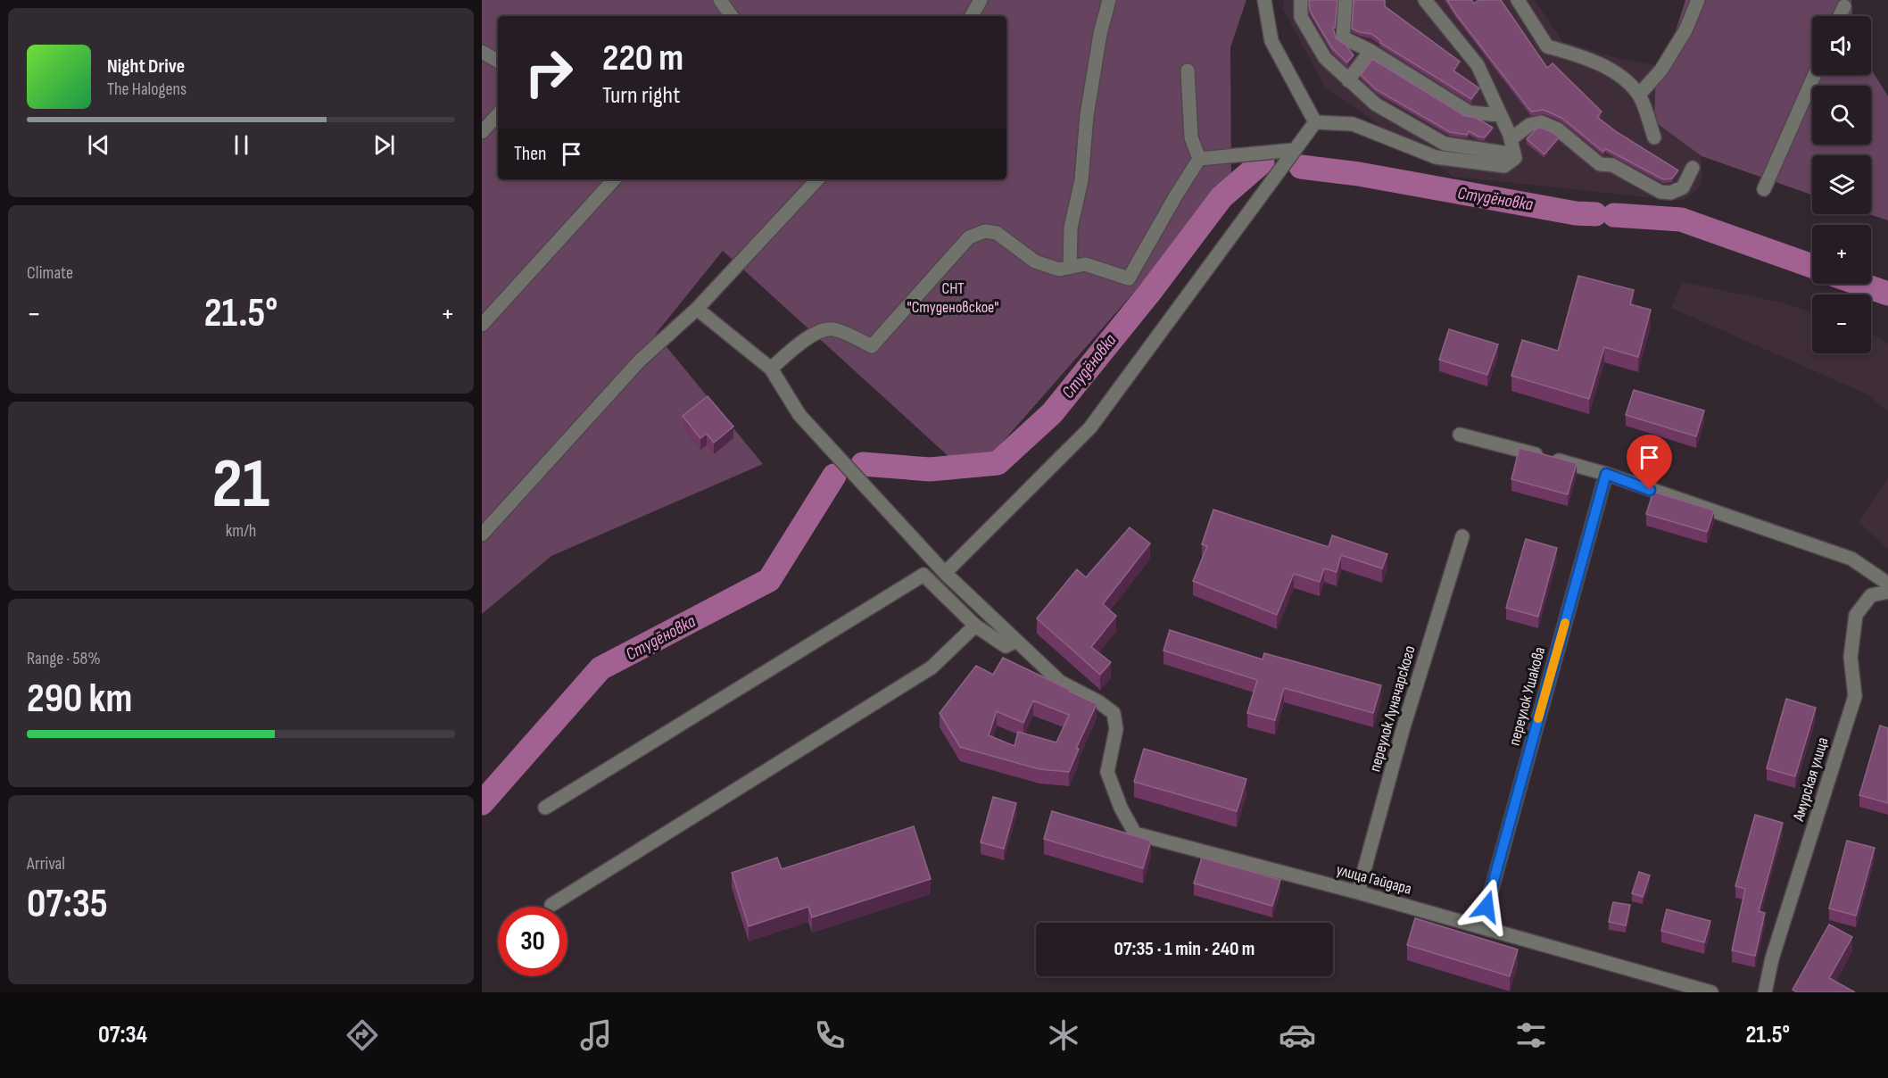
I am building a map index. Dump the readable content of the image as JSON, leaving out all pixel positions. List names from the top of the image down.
{
  "streets": {
    "street": [
      "переулок Ушакова",
      "переулок Луначарского",
      "Амурская улица",
      "улица Гайдара"
    ]
  },
  "crossings": [
    ["переулок Ушакова", "улица Гайдара"],
    ["переулок Луначарского", "улица Гайдара"]
  ],
  "water": ["Студёновка"],
  "parks": ["СНТ \"Студеновское\""],
  "page": {
    "map_buttons": ["+", "−"],
    "turn": ["220 m", "Turn right"],
    "song": ["Night Drive", "The Halogens"],
    "then": "Then",
    "tile": [
      "Climate",
      ["21", "km/h"],
      ["Range · 58%", "290 km"],
      ["Arrival", "07:35"]
    ],
    "heat": ["−", "21.5°", "+"],
    "limit": "30",
    "trip": "07:35 · 1 min · 240 m",
    "tabs": ["07:34", "21.5°"]
  }
}
